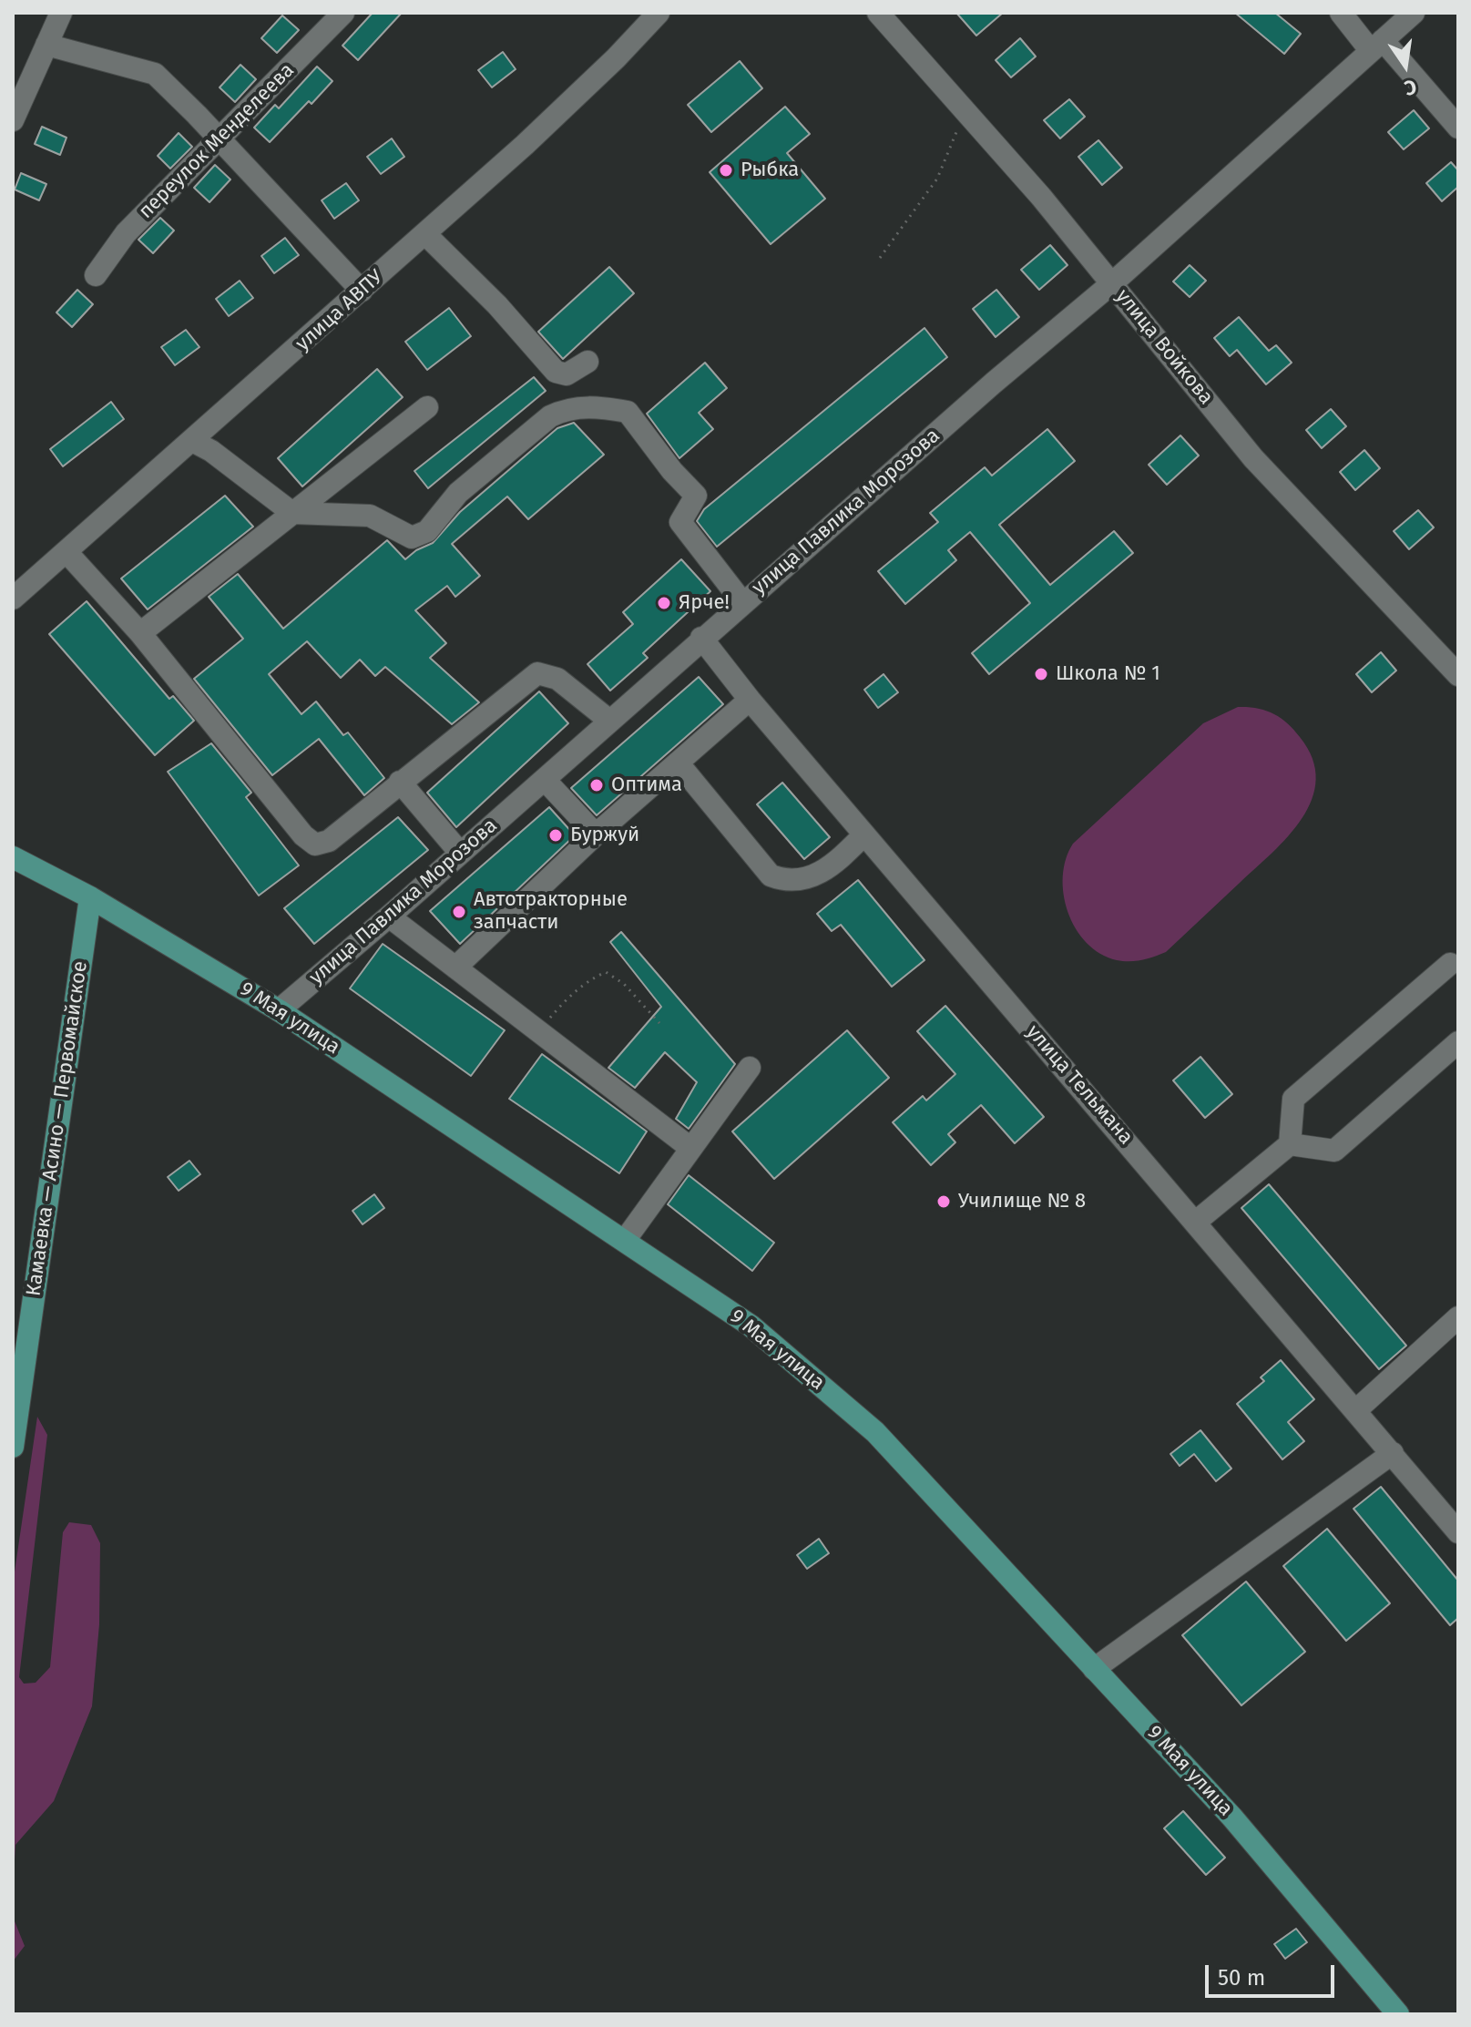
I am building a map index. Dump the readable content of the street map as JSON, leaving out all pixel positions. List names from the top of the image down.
{
  "streets": {
    "main road": ["9 Мая улица", "Камаевка — Асино — Первомайское"],
    "street": [
      "переулок Менделеева",
      "улица АВПУ",
      "улица Войкова",
      "улица Павлика Морозова",
      "улица Тельмана"
    ]
  },
  "crossings": [
    ["улица Войкова", "улица Павлика Морозова"],
    ["улица Павлика Морозова", "9 Мая улица"],
    ["улица Павлика Морозова", "улица Тельмана"],
    ["9 Мая улица", "Камаевка — Асино — Первомайское"]
  ],
  "places": [
    "Рыбка",
    "Ярче!",
    "Школа № 1",
    "Оптима",
    "Буржуй",
    "Автотракторные запчасти",
    "Училище № 8"
  ],
  "scale_bar": "50 m",
  "north": "bottom"
}
